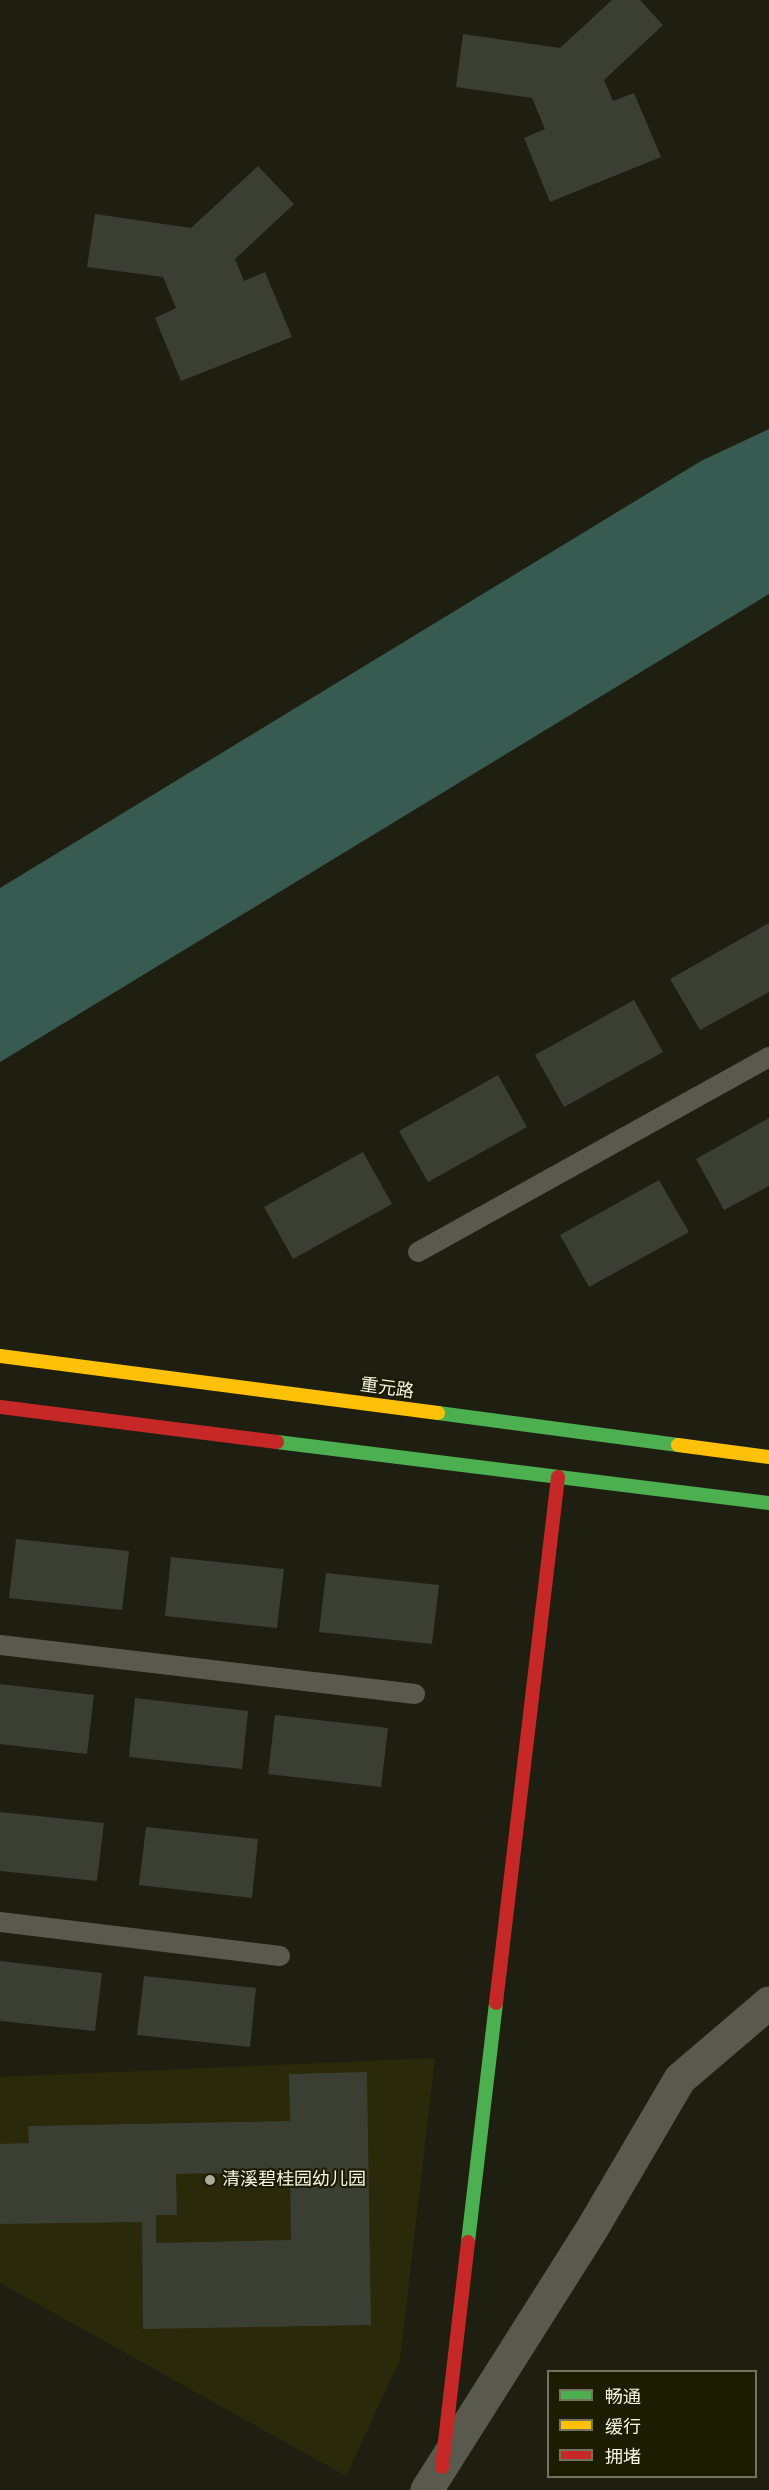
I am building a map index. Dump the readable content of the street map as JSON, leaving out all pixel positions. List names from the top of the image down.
{
  "streets": {
    "street": ["重元路"]
  },
  "places": ["清溪碧桂园幼儿园"],
  "legend": ["畅通", "缓行", "拥堵"]
}
